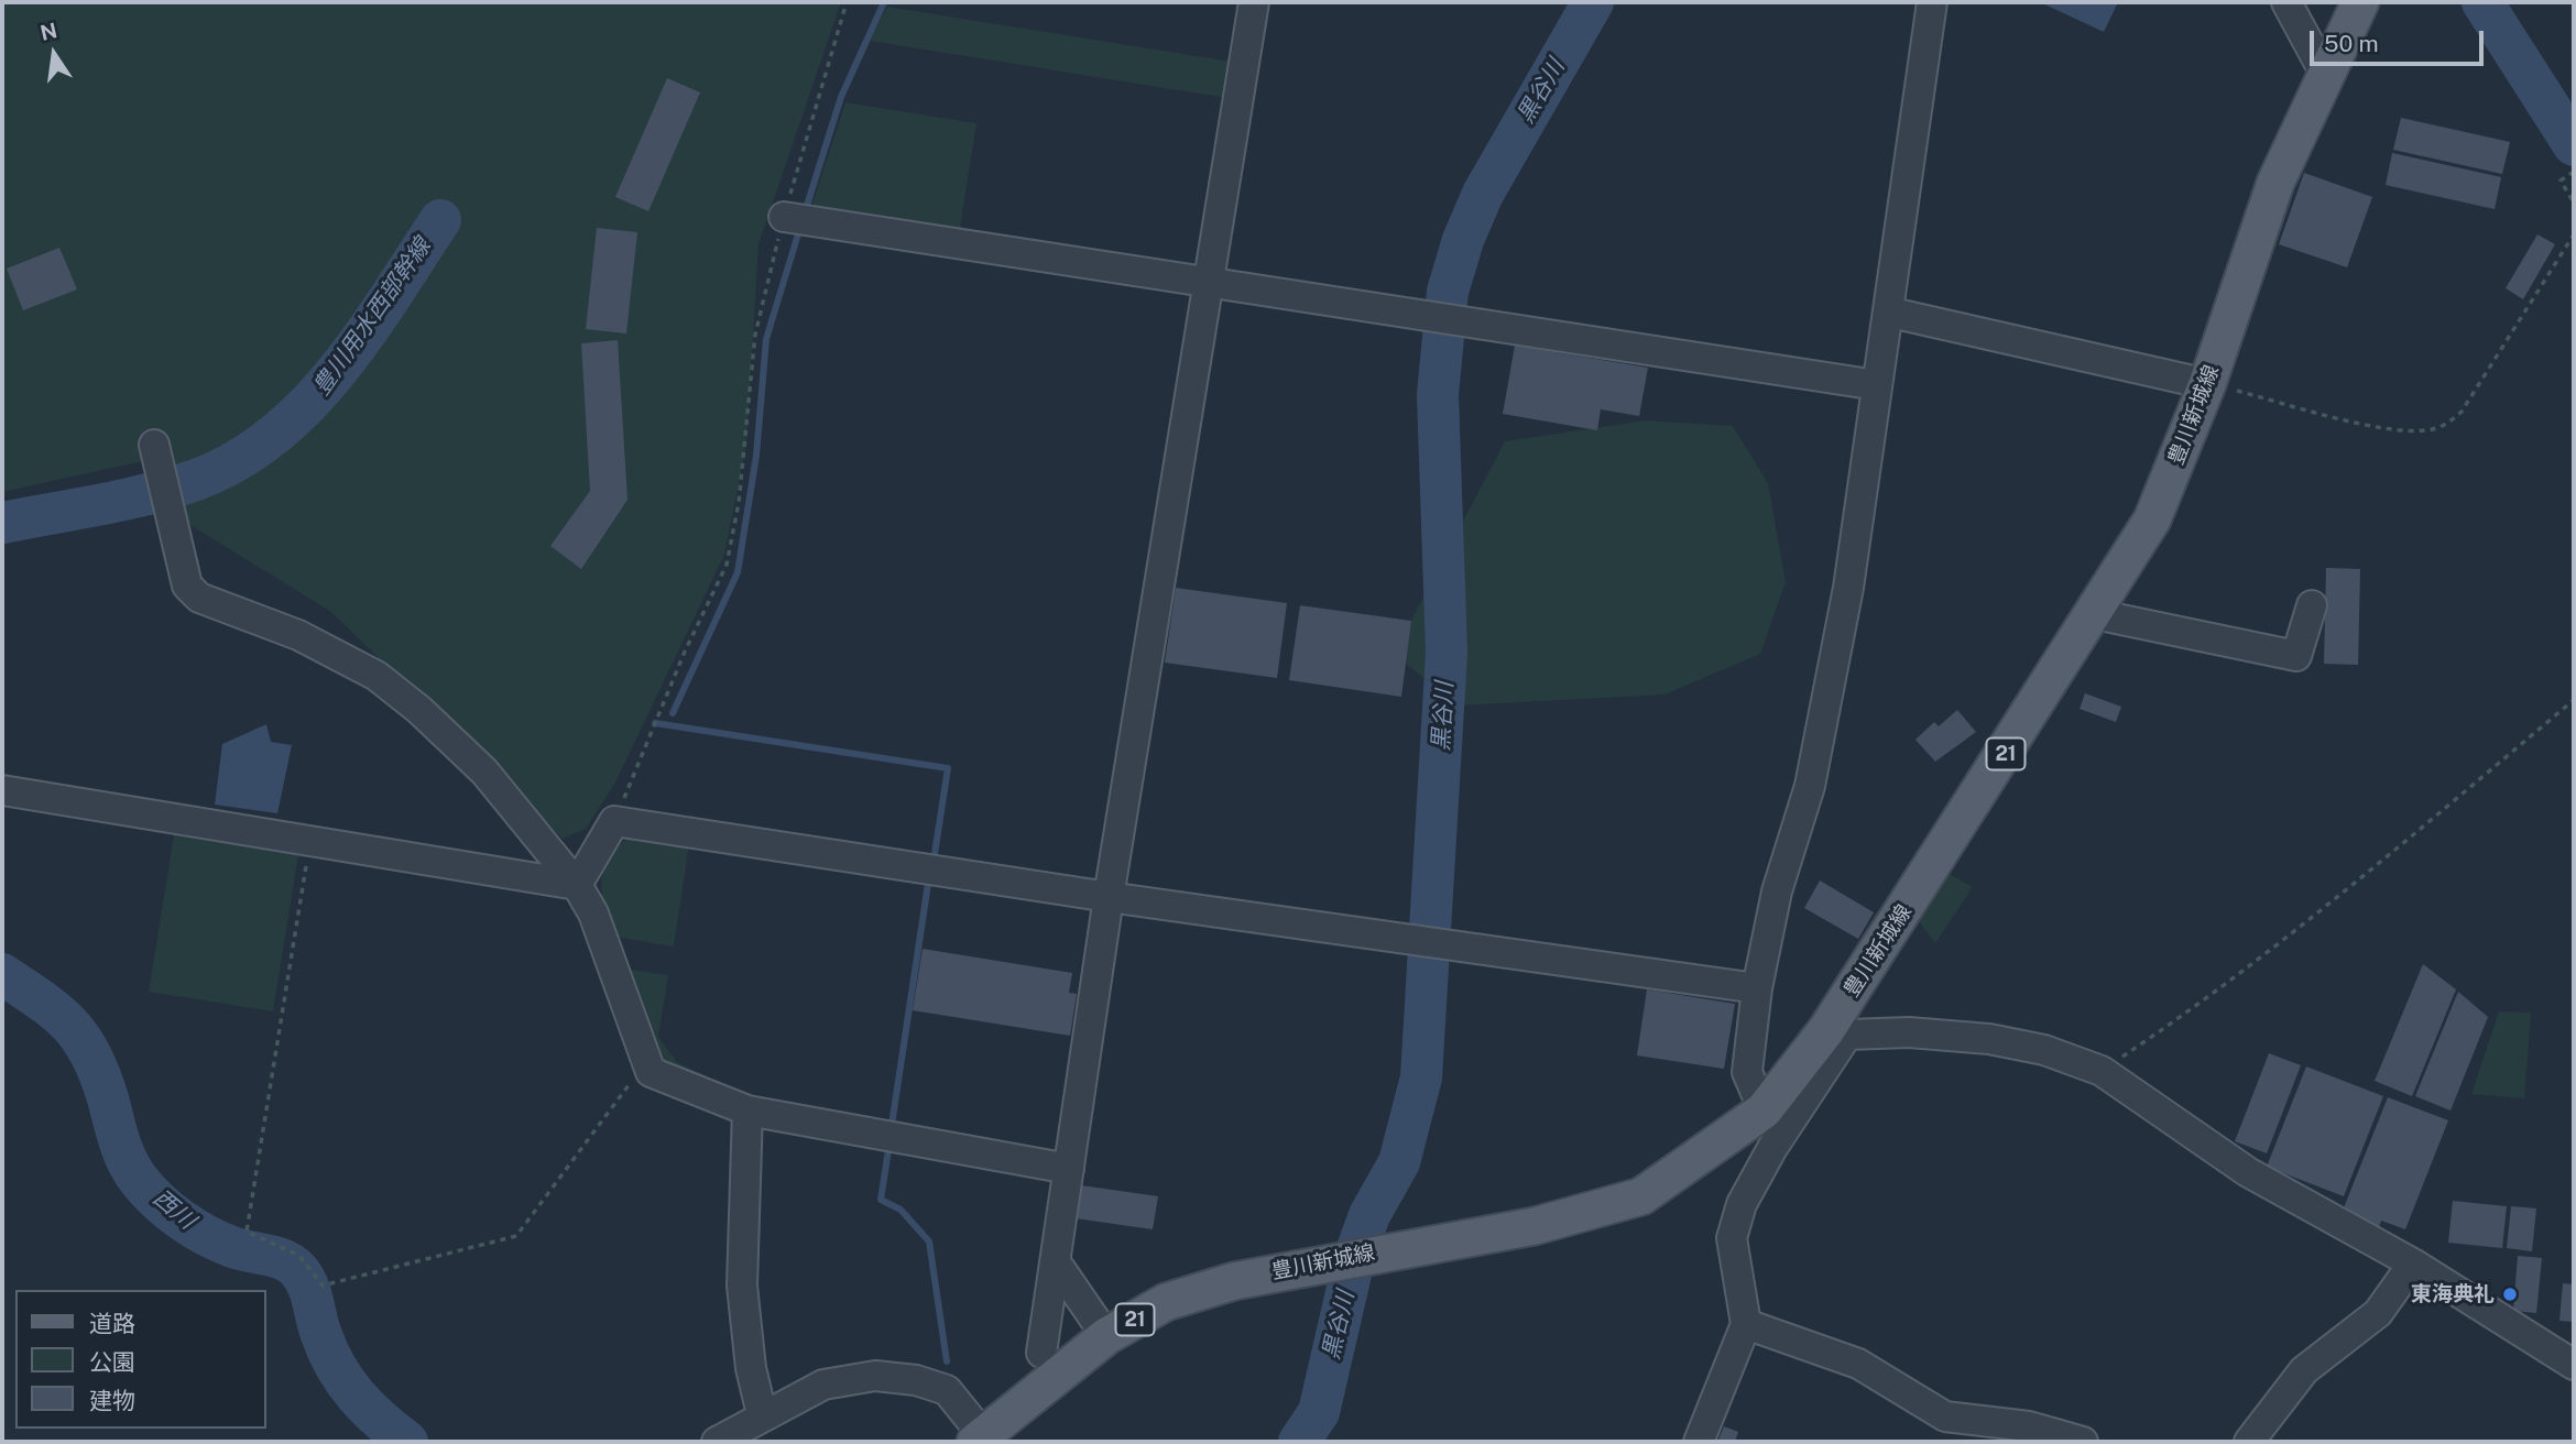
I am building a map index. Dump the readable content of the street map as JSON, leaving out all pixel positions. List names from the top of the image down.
{
  "streets": {
    "main road": ["豊川新城線", "21"]
  },
  "water": ["黒谷川", "豊川用水西部幹線", "西川"],
  "places": ["東海典礼"],
  "legend": ["道路", "公園", "建物"],
  "scale_bar": "50 m",
  "north": "top"
}
